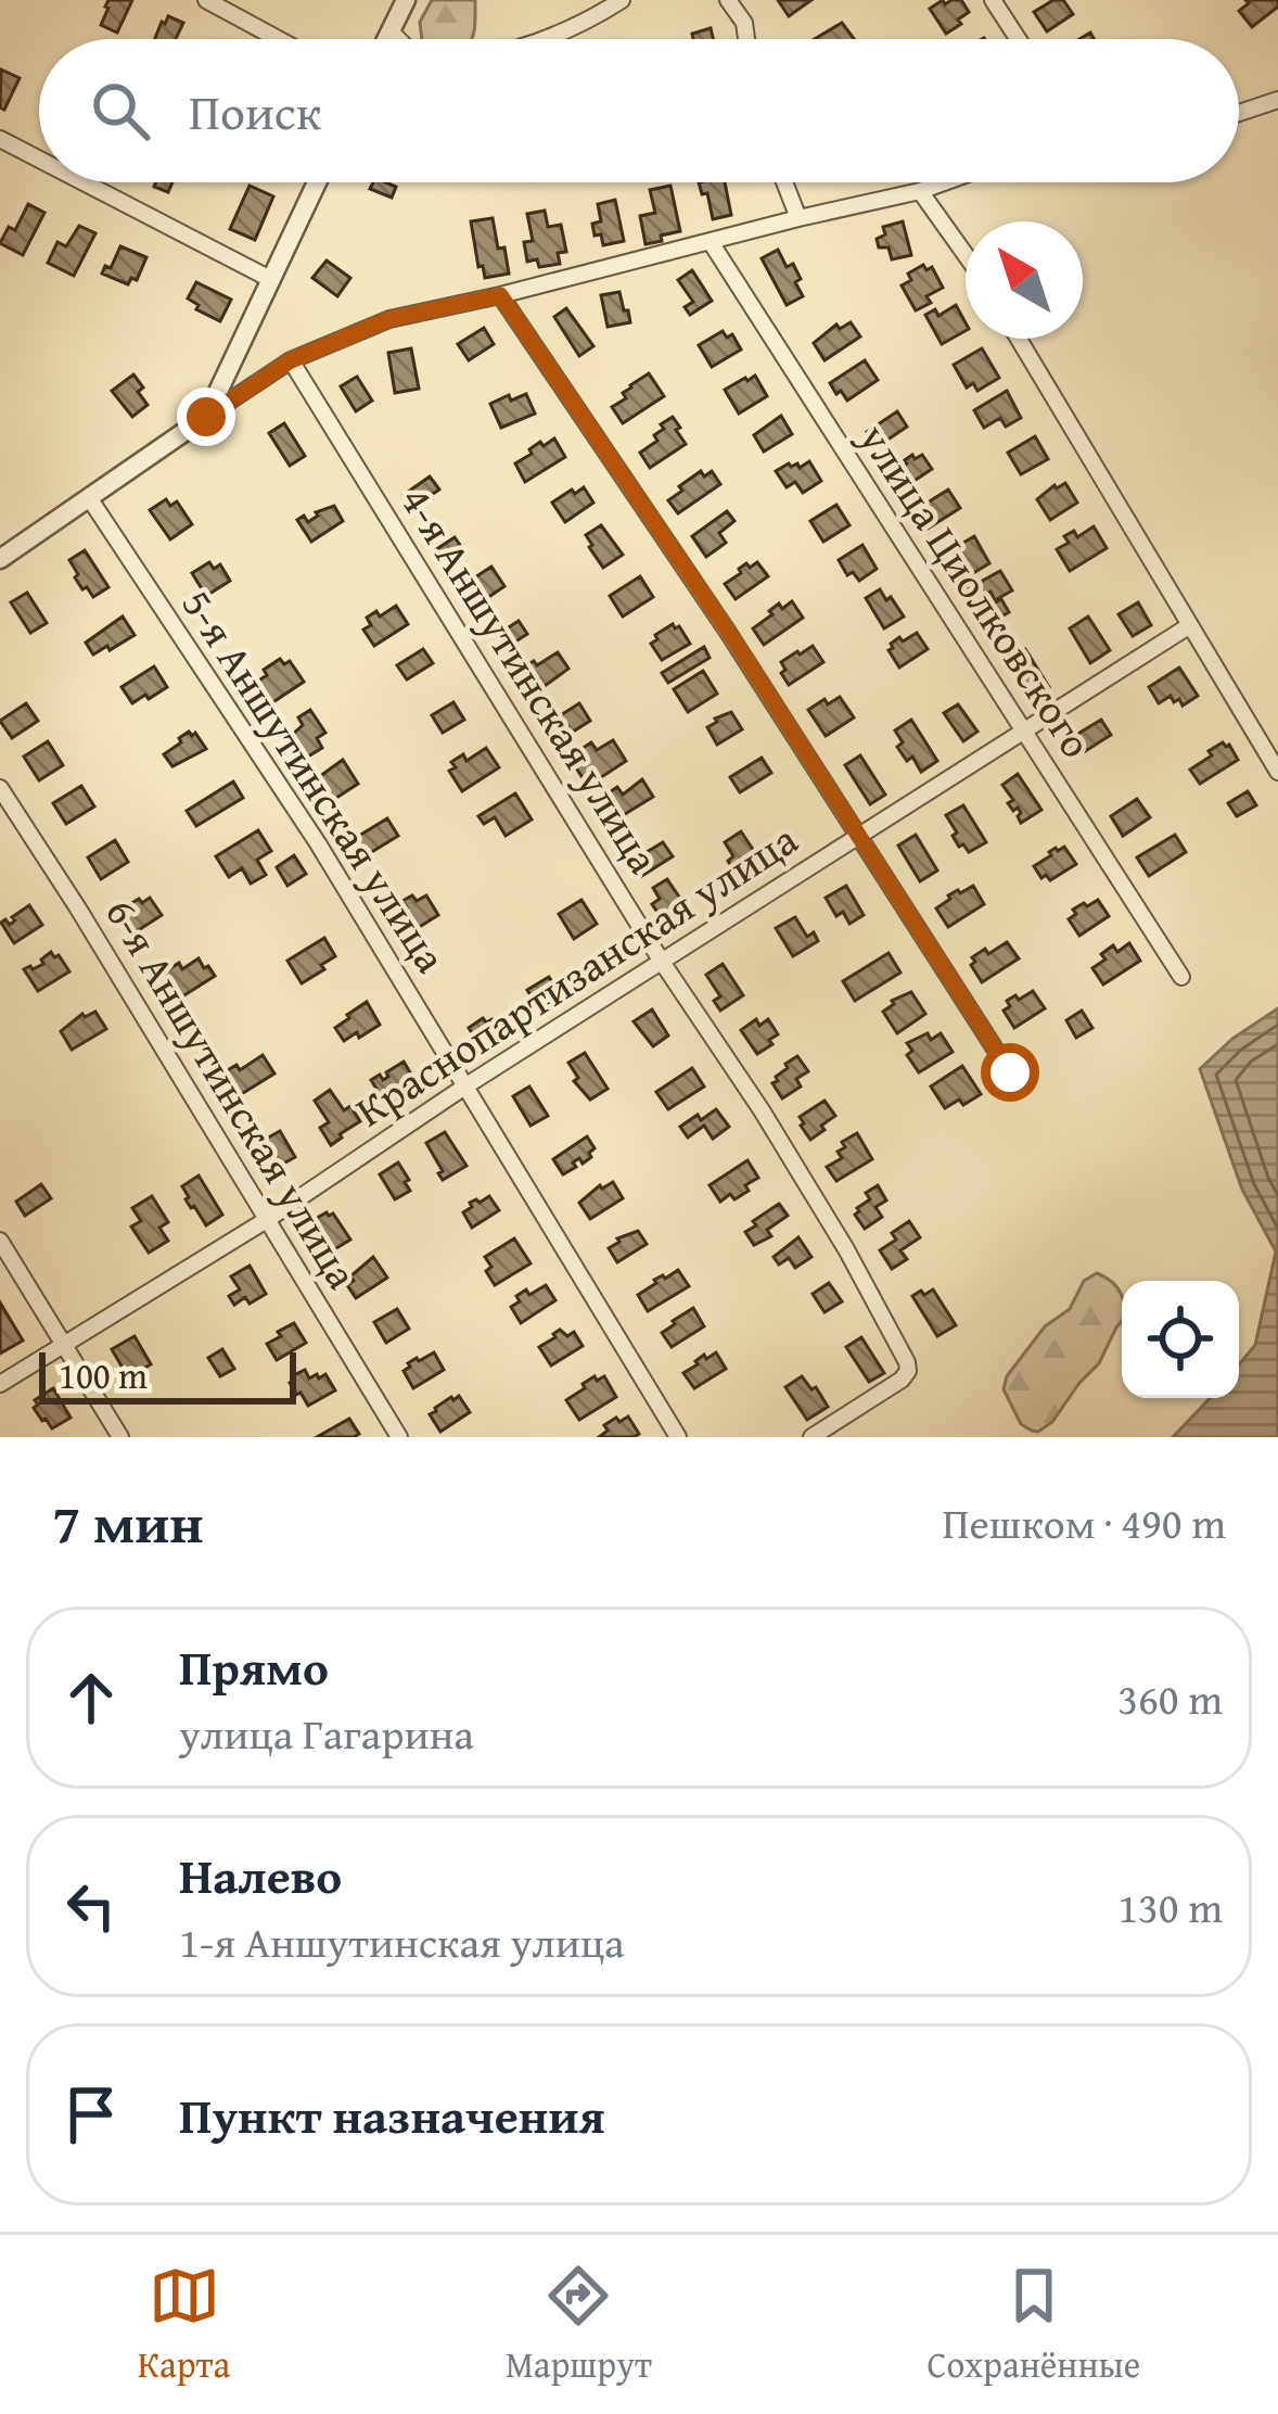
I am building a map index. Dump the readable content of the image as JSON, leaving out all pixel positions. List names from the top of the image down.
{
  "streets": {
    "street": [
      "улица Циолковского",
      "4-я Аншутинская улица",
      "5-я Аншутинская улица",
      "Краснопартизанская улица",
      "6-я Аншутинская улица"
    ]
  },
  "crossings": [
    ["улица Циолковского", "Краснопартизанская улица"],
    ["4-я Аншутинская улица", "Краснопартизанская улица"],
    ["5-я Аншутинская улица", "Краснопартизанская улица"],
    ["Краснопартизанская улица", "6-я Аншутинская улица"]
  ],
  "scale_bar": "100 m",
  "north": "top left",
  "page": {
    "search": "Поиск",
    "scale": "100 m",
    "heading": ["7 мин", "Пешком · 490 m"],
    "list": [
      ["Прямо", "улица Гагарина", "360 m"],
      ["Налево", "1-я Аншутинская улица", "130 m"],
      "Пункт назначения"
    ],
    "nav": ["Карта", "Маршрут", "Сохранённые"]
  }
}
